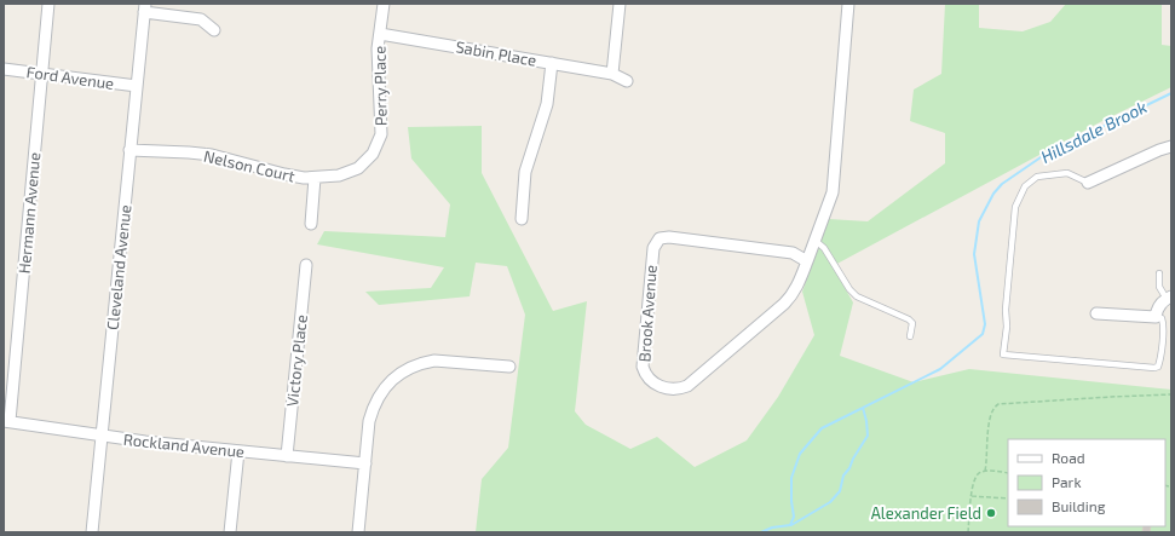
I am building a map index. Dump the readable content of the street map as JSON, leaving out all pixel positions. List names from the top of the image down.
{
  "streets": {
    "street": [
      "Sabin Place",
      "Ford Avenue",
      "Perry Place",
      "Nelson Court",
      "Hermann Avenue",
      "Cleveland Avenue",
      "Brook Avenue",
      "Victory Place",
      "Rockland Avenue"
    ]
  },
  "crossings": [
    ["Sabin Place", "Perry Place"],
    ["Ford Avenue", "Hermann Avenue"],
    ["Ford Avenue", "Cleveland Avenue"],
    ["Perry Place", "Nelson Court"],
    ["Nelson Court", "Cleveland Avenue"],
    ["Hermann Avenue", "Rockland Avenue"],
    ["Cleveland Avenue", "Rockland Avenue"],
    ["Victory Place", "Rockland Avenue"]
  ],
  "water": ["Hillsdale Brook"],
  "places": ["Alexander Field"],
  "legend": ["Road", "Park", "Building"]
}
